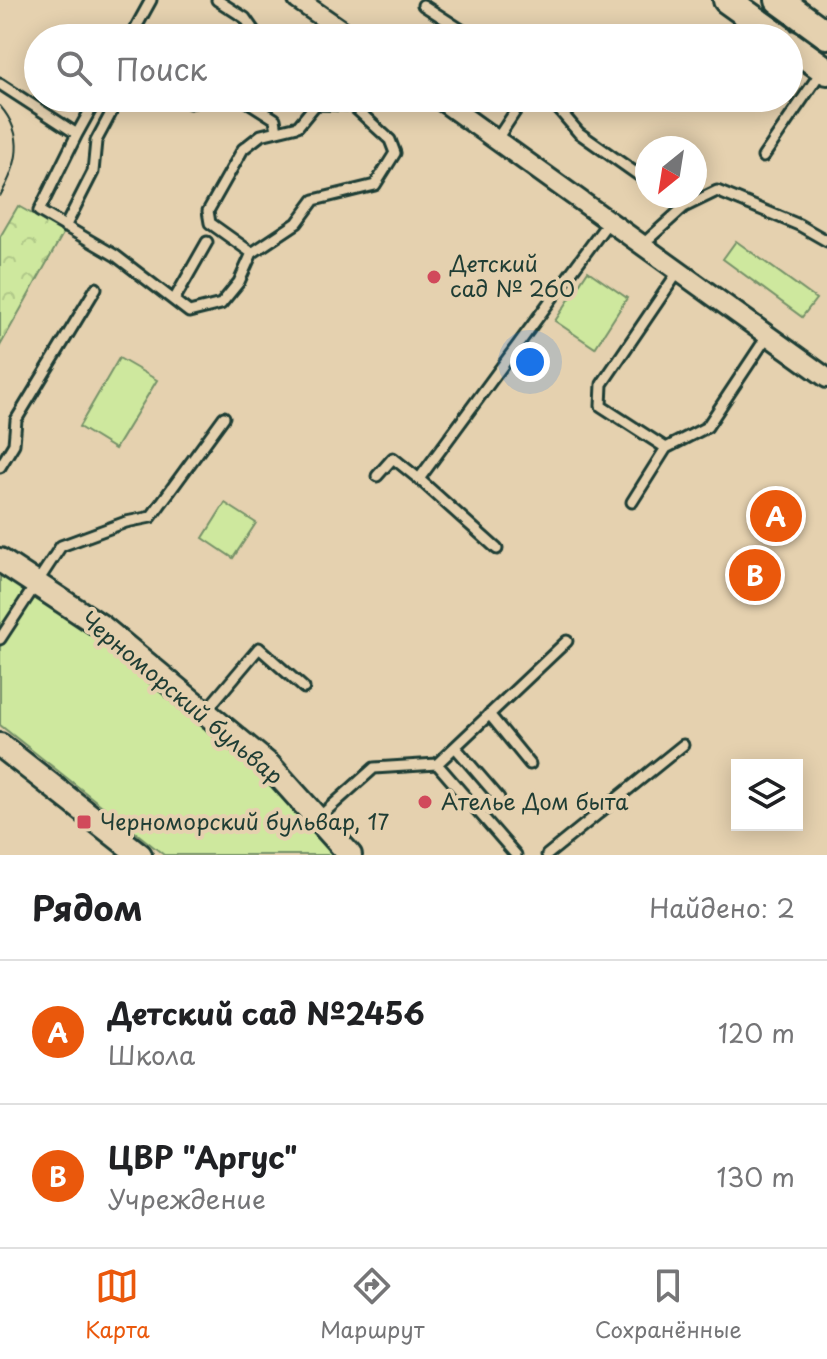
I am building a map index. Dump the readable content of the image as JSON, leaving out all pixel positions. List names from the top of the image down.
{
  "streets": {
    "street": ["Черноморский бульвар"]
  },
  "places": {
    "other": ["Детский сад № 260", "Ателье Дом быта"],
    "transit": ["Черноморский бульвар, 17"]
  },
  "north": "bottom left",
  "page": {
    "search": "Поиск",
    "pins": ["A", "B"],
    "heading": ["Рядом", "Найдено: 2"],
    "list": [
      {
        "mark": "A",
        "name": "Детский сад №2456",
        "note": "Школа",
        "value": "120 m"
      },
      {
        "mark": "B",
        "name": "ЦВР \"Аргус\"",
        "note": "Учреждение",
        "value": "130 m"
      }
    ],
    "nav": ["Карта", "Маршрут", "Сохранённые"]
  }
}
